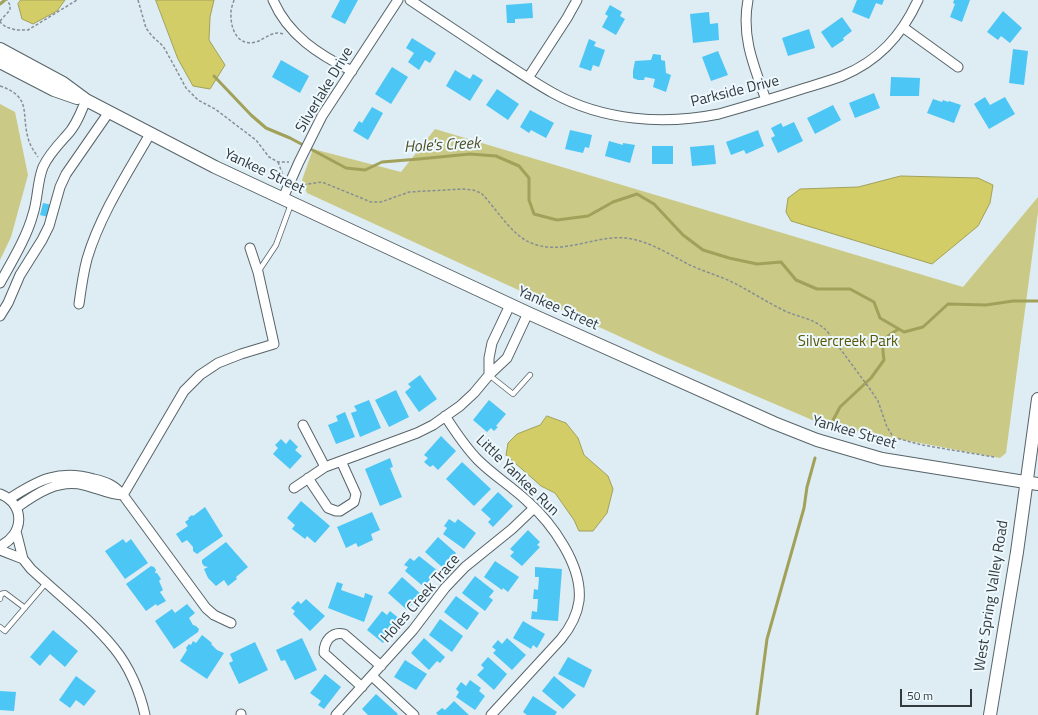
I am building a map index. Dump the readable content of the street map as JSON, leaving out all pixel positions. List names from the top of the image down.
{
  "streets": {
    "street": [
      "Silverlake Drive",
      "Parkside Drive",
      "Yankee Street",
      "Little Yankee Run",
      "West Spring Valley Road",
      "Holes Creek Trace"
    ]
  },
  "crossings": [
    ["Silverlake Drive", "Yankee Street"],
    ["Yankee Street", "West Spring Valley Road"],
    ["Little Yankee Run", "Holes Creek Trace"]
  ],
  "water": ["Hole's Creek"],
  "parks": ["Silvercreek Park"],
  "scale_bar": "50 m"
}
